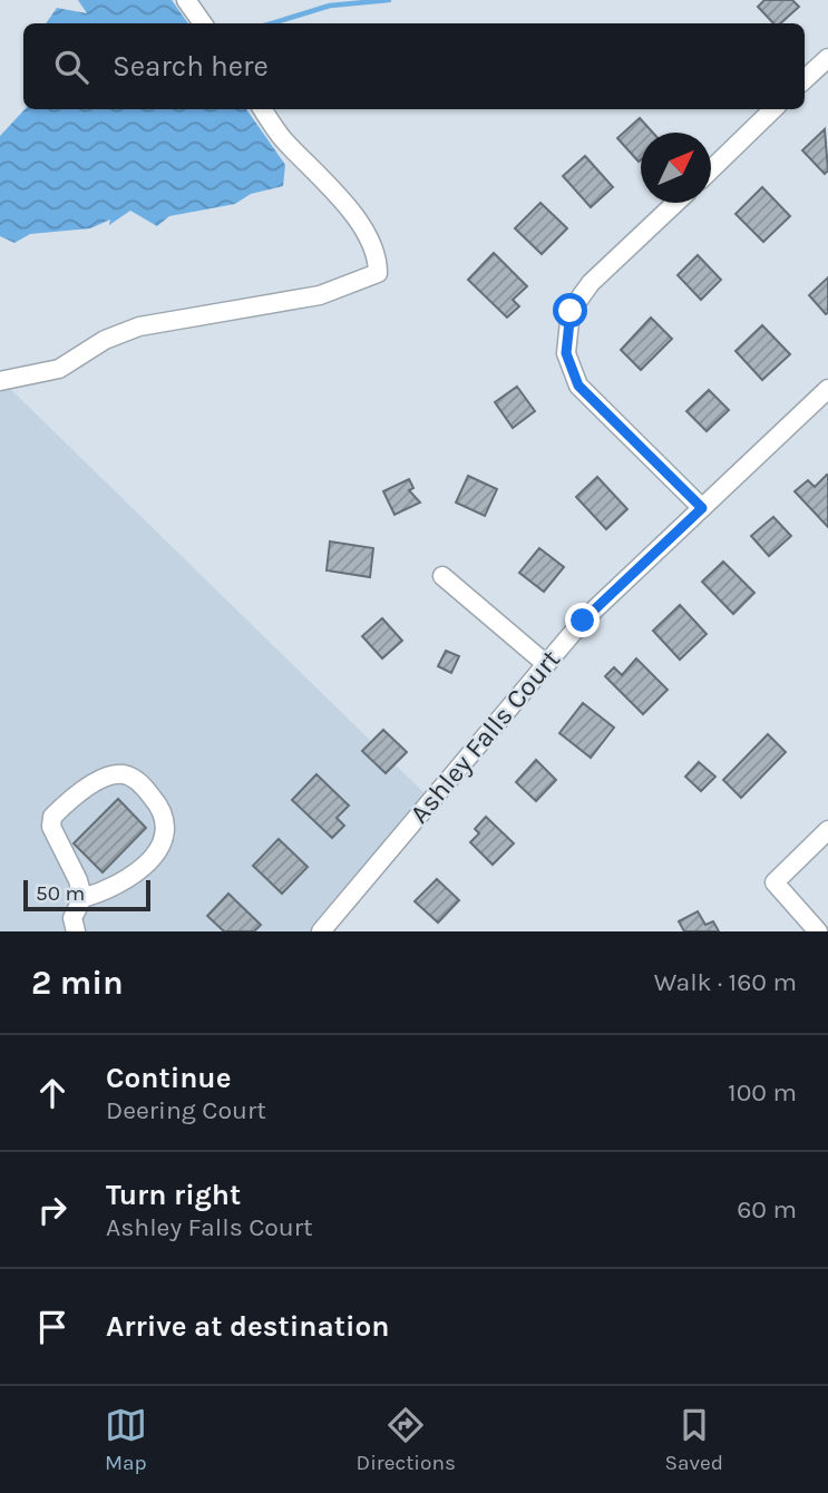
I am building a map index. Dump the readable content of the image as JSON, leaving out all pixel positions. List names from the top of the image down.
{
  "streets": {
    "street": ["Ashley Falls Court"]
  },
  "scale_bar": "50 m",
  "north": "top right",
  "page": {
    "search": "Search here",
    "scale": "50 m",
    "heading": ["2 min", "Walk · 160 m"],
    "list": [
      ["Continue", "Deering Court", "100 m"],
      ["Turn right", "Ashley Falls Court", "60 m"],
      "Arrive at destination"
    ],
    "nav": ["Map", "Directions", "Saved"]
  }
}
